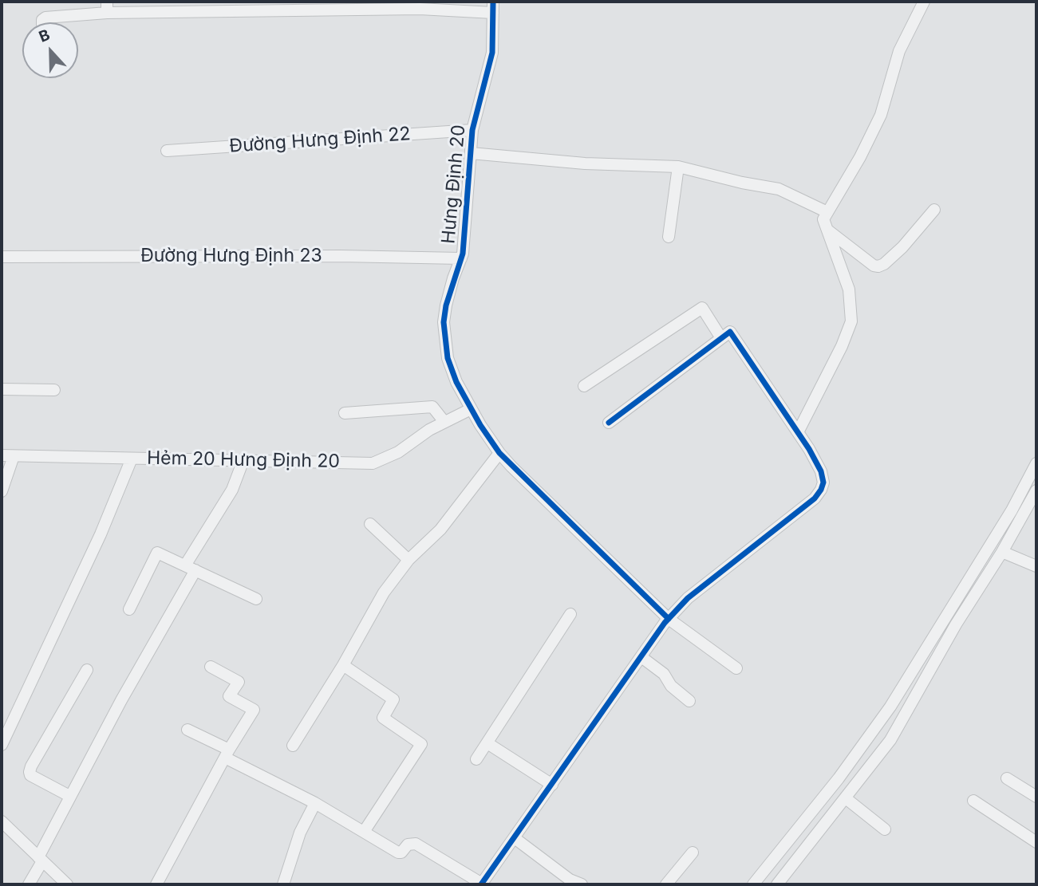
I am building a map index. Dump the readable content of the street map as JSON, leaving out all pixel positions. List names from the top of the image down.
{
  "streets": {
    "street": [
      "Đường Hưng Định 22",
      "Hưng Định 20",
      "Đường Hưng Định 23",
      "Hẻm 20 Hưng Định 20"
    ]
  },
  "crossings": [
    ["Đường Hưng Định 22", "Hưng Định 20"],
    ["Hưng Định 20", "Đường Hưng Định 23"],
    ["Hưng Định 20", "Hẻm 20 Hưng Định 20"]
  ],
  "north": "top"
}
